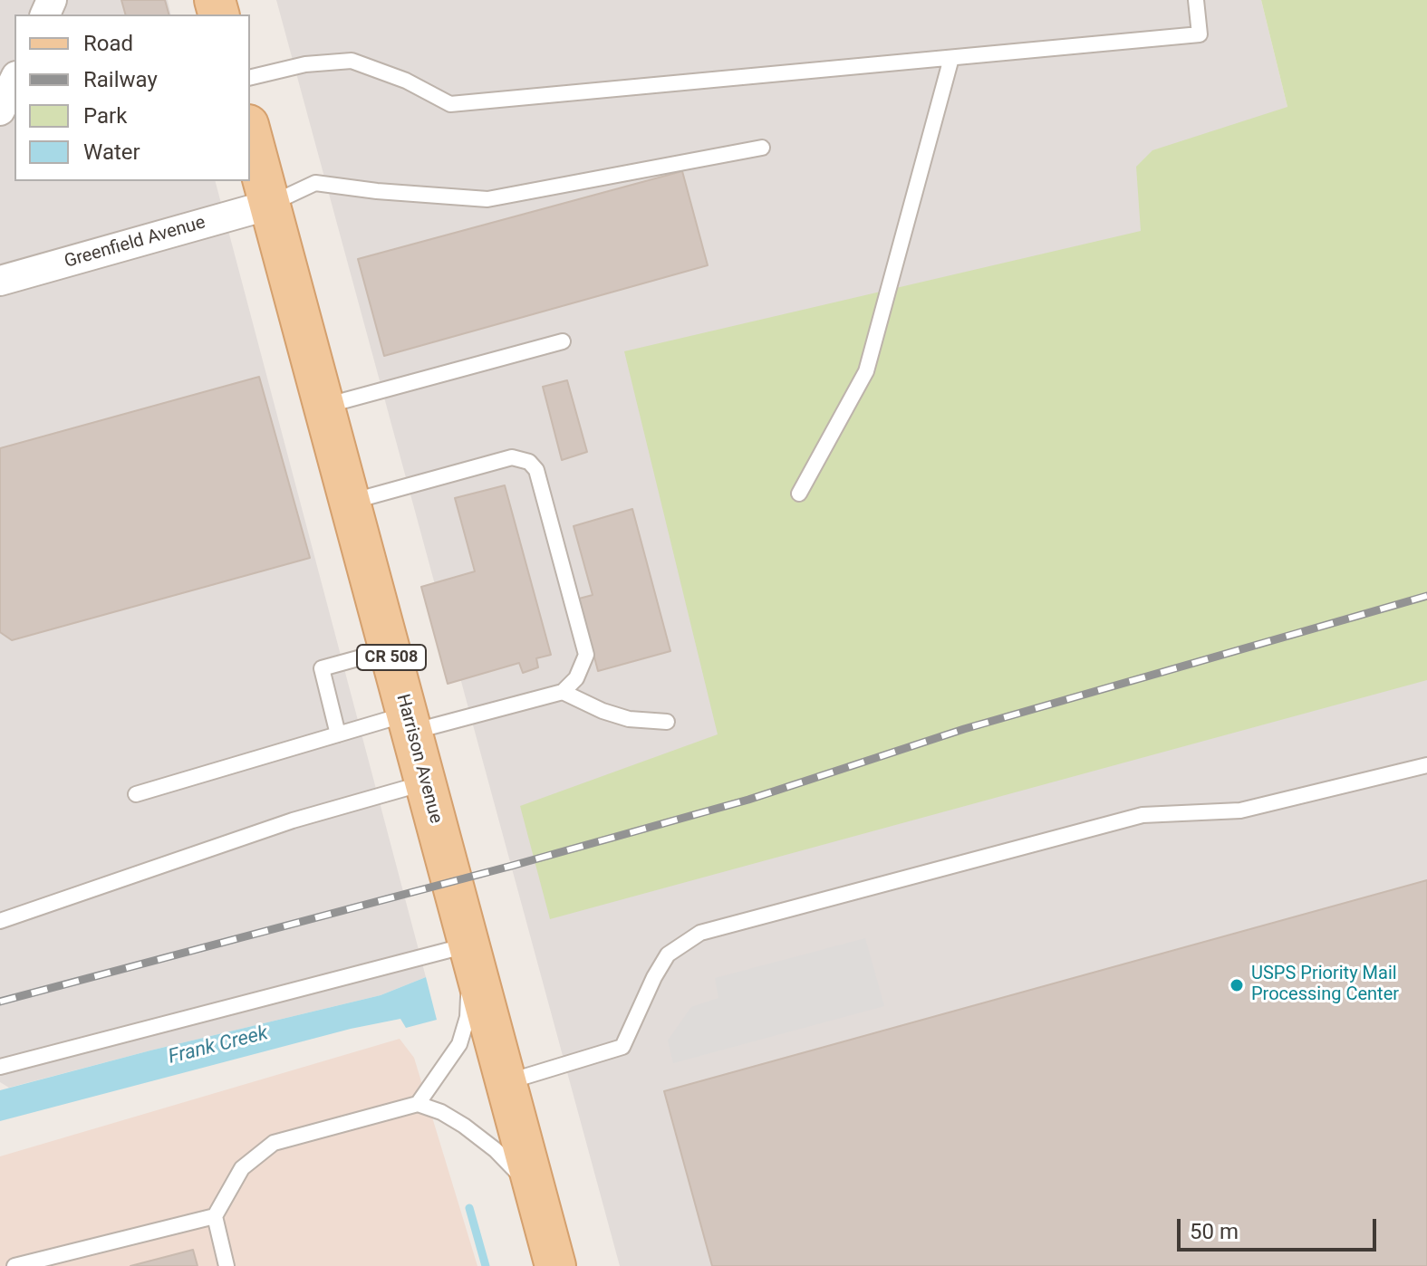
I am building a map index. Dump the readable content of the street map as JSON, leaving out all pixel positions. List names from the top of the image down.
{
  "streets": {
    "main road": ["CR 508", "Harrison Avenue"],
    "street": ["Greenfield Avenue"]
  },
  "crossings": [
    ["Greenfield Avenue", "Harrison Avenue"]
  ],
  "water": ["Frank Creek"],
  "places": ["USPS Priority Mail Processing Center"],
  "legend": [
    "Road",
    "Railway",
    "Park",
    "Water"
  ],
  "scale_bar": "50 m"
}
